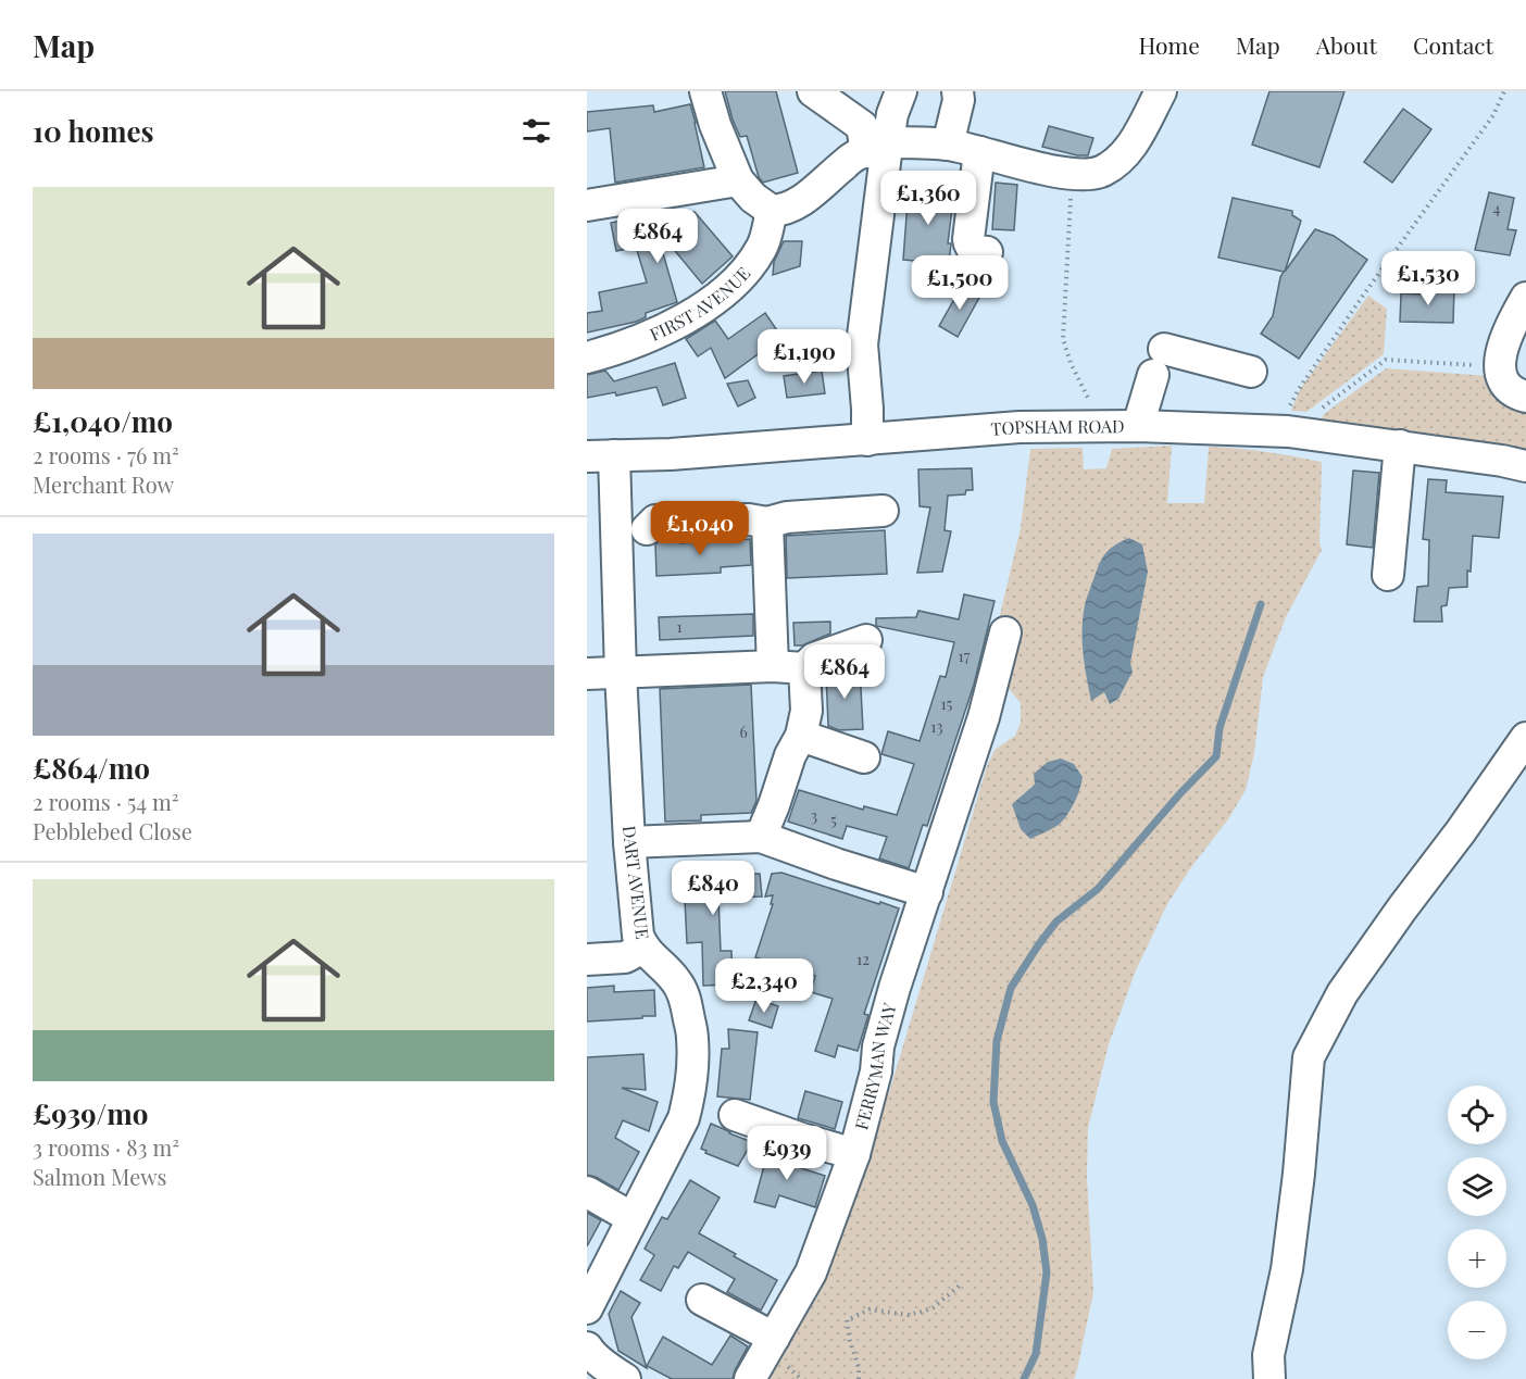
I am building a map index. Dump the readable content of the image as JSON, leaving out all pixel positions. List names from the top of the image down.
{
  "streets": {
    "street": [
      "FIRST AVENUE",
      "TOPSHAM ROAD",
      "DART AVENUE",
      "FERRYMAN WAY"
    ]
  },
  "crossings": [
    ["TOPSHAM ROAD", "DART AVENUE"]
  ],
  "house_numbers": [
    "4",
    "1",
    "17",
    "15",
    "13",
    "6",
    "3",
    "5",
    "12"
  ],
  "page": {
    "header": "Map",
    "nav": [
      "Home",
      "Map",
      "About",
      "Contact"
    ],
    "heading": "10 homes",
    "list": [
      {
        "name": "£1,040/mo",
        "note": "2 rooms · 76 m² · Merchant Row"
      },
      {
        "name": "£864/mo",
        "note": "2 rooms · 54 m² · Pebblebed Close"
      },
      {
        "name": "£939/mo",
        "note": "3 rooms · 83 m² · Salmon Mews"
      }
    ],
    "price": [
      "£1,360",
      "£864",
      "£1,530",
      "£1,500",
      "£1,190",
      "£1,040",
      "£864",
      "£840",
      "£2,340",
      "£939"
    ],
    "map_buttons": ["+", "−"]
  }
}
